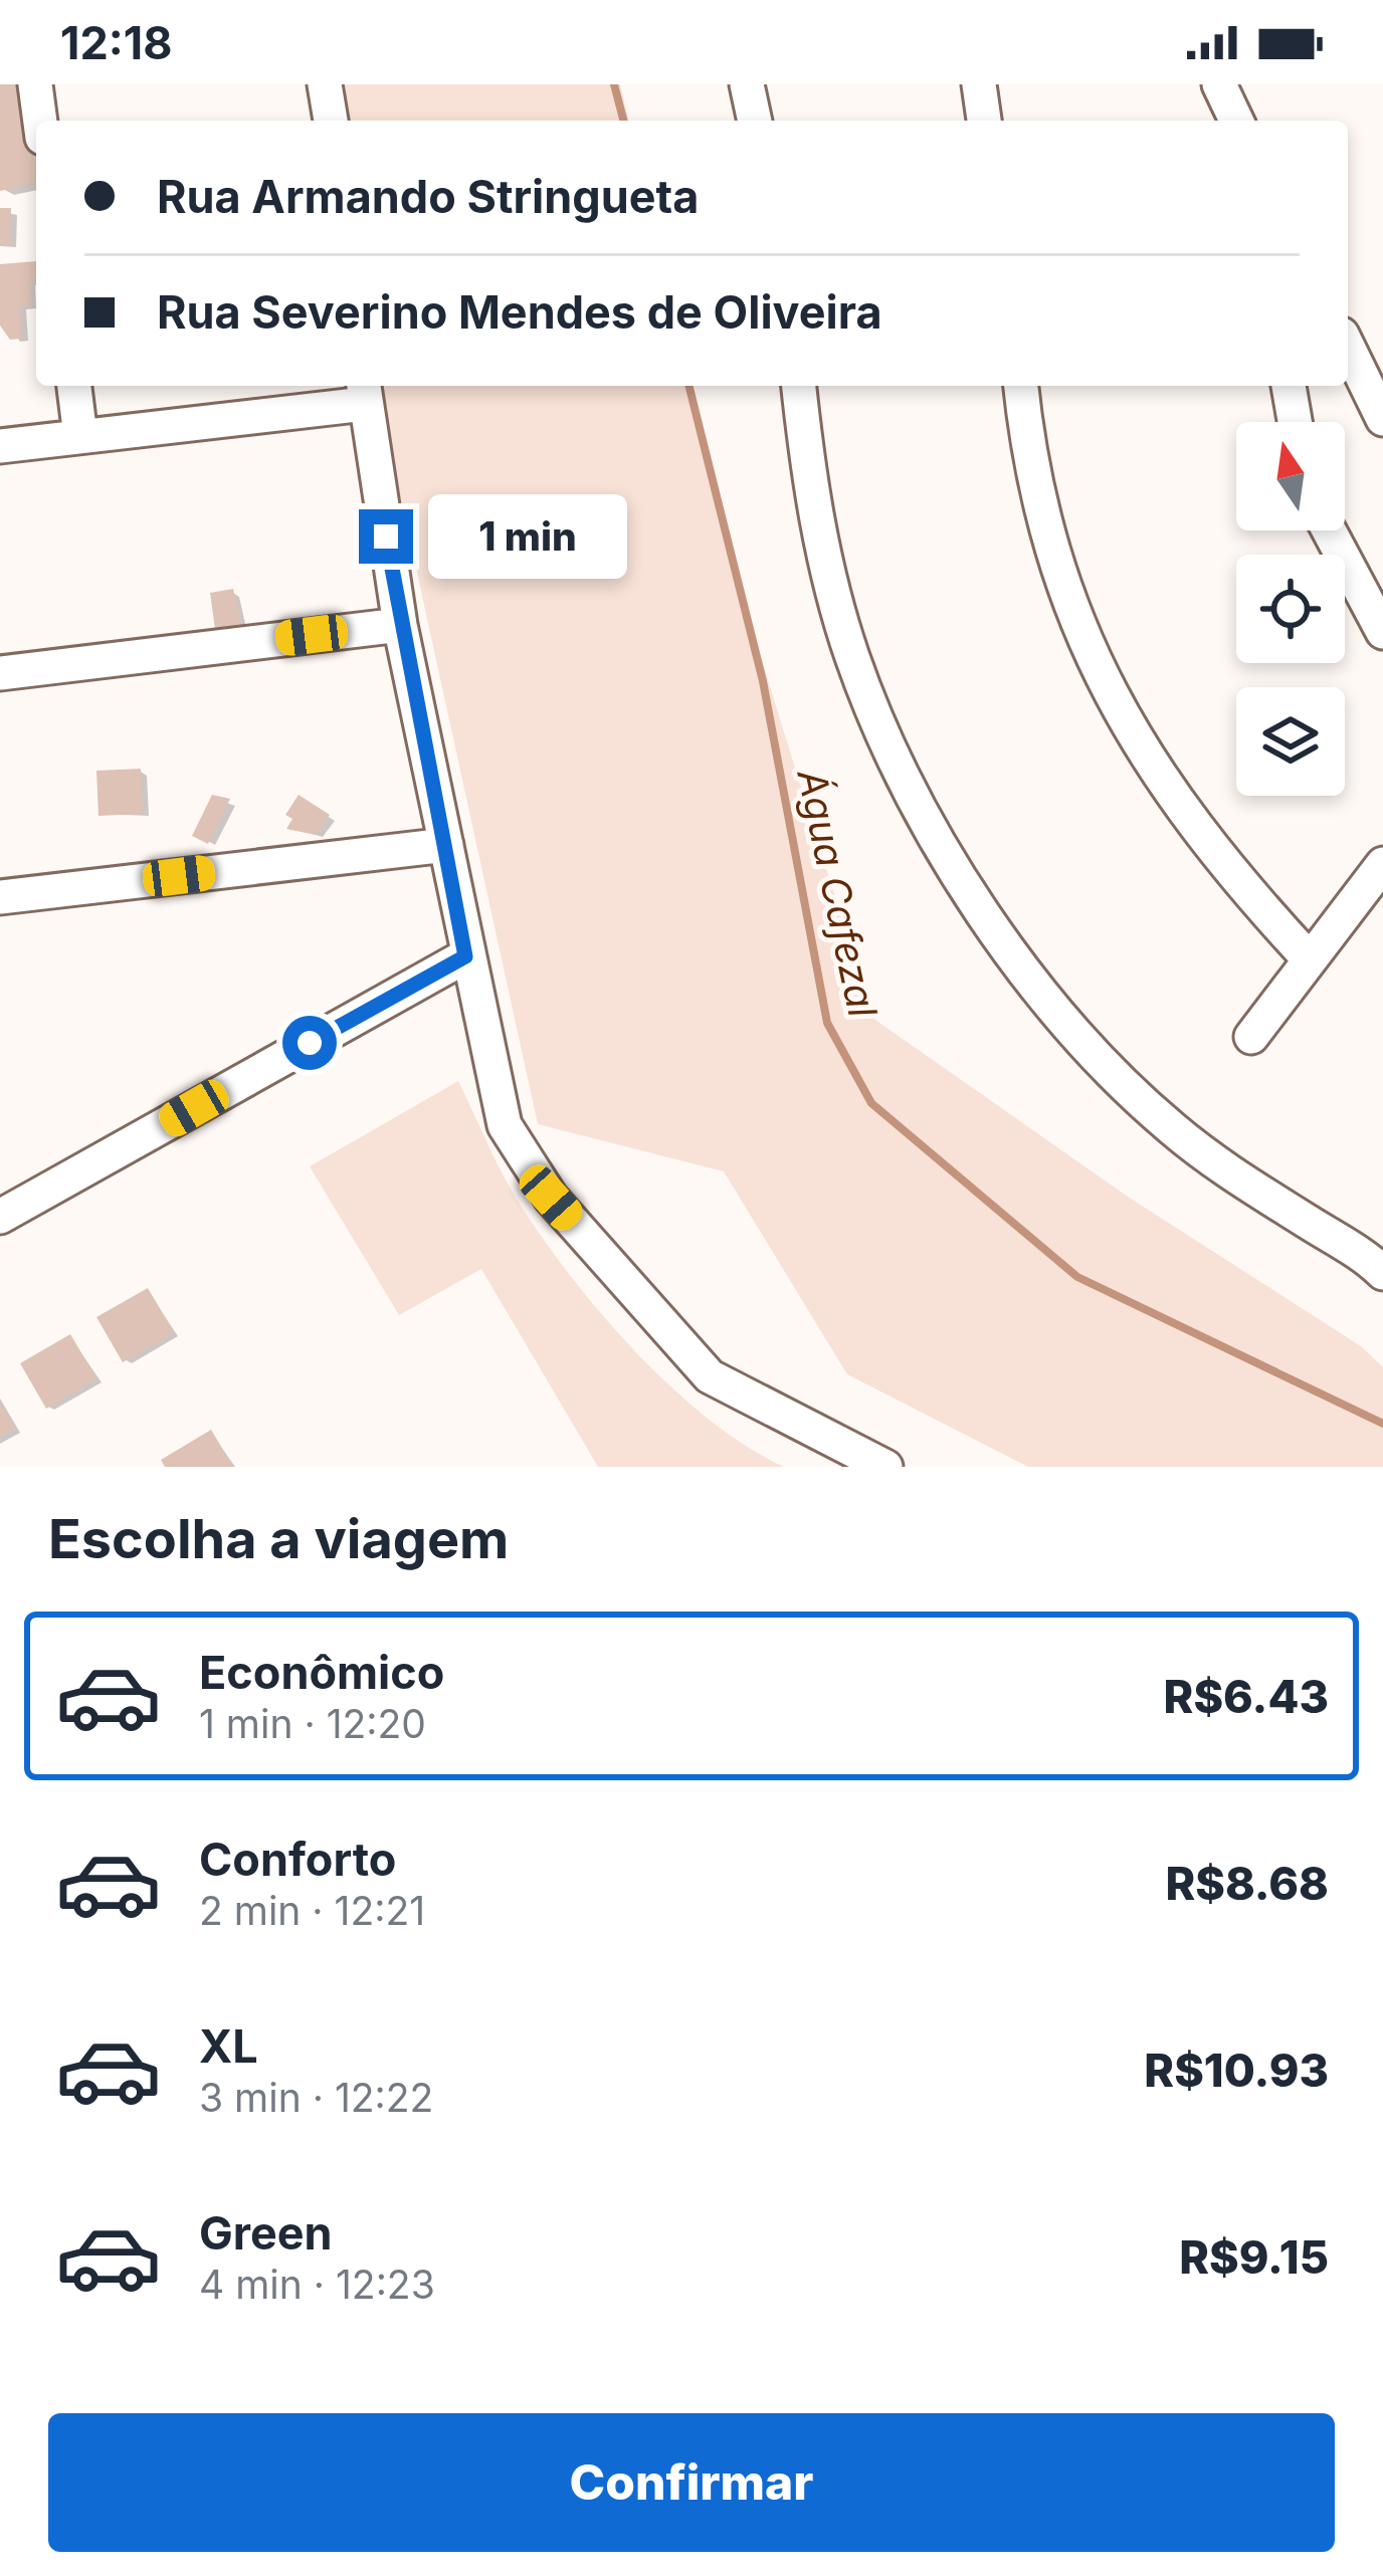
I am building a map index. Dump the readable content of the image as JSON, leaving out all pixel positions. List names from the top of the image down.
{
  "water": ["Água Cafezal"],
  "north": "top",
  "page": {
    "status": "12:18",
    "banner": ["Rua Armando Stringueta", "Rua Severino Mendes de Oliveira"],
    "bubble": "1 min",
    "heading": "Escolha a viagem",
    "list": [
      {
        "name": "Econômico",
        "note": "1 min · 12:20",
        "value": "R$6.43"
      },
      {
        "name": "Conforto",
        "note": "2 min · 12:21",
        "value": "R$8.68"
      },
      {
        "name": "XL",
        "note": "3 min · 12:22",
        "value": "R$10.93"
      },
      {
        "name": "Green",
        "note": "4 min · 12:23",
        "value": "R$9.15"
      }
    ],
    "buttons": "Confirmar"
  }
}
